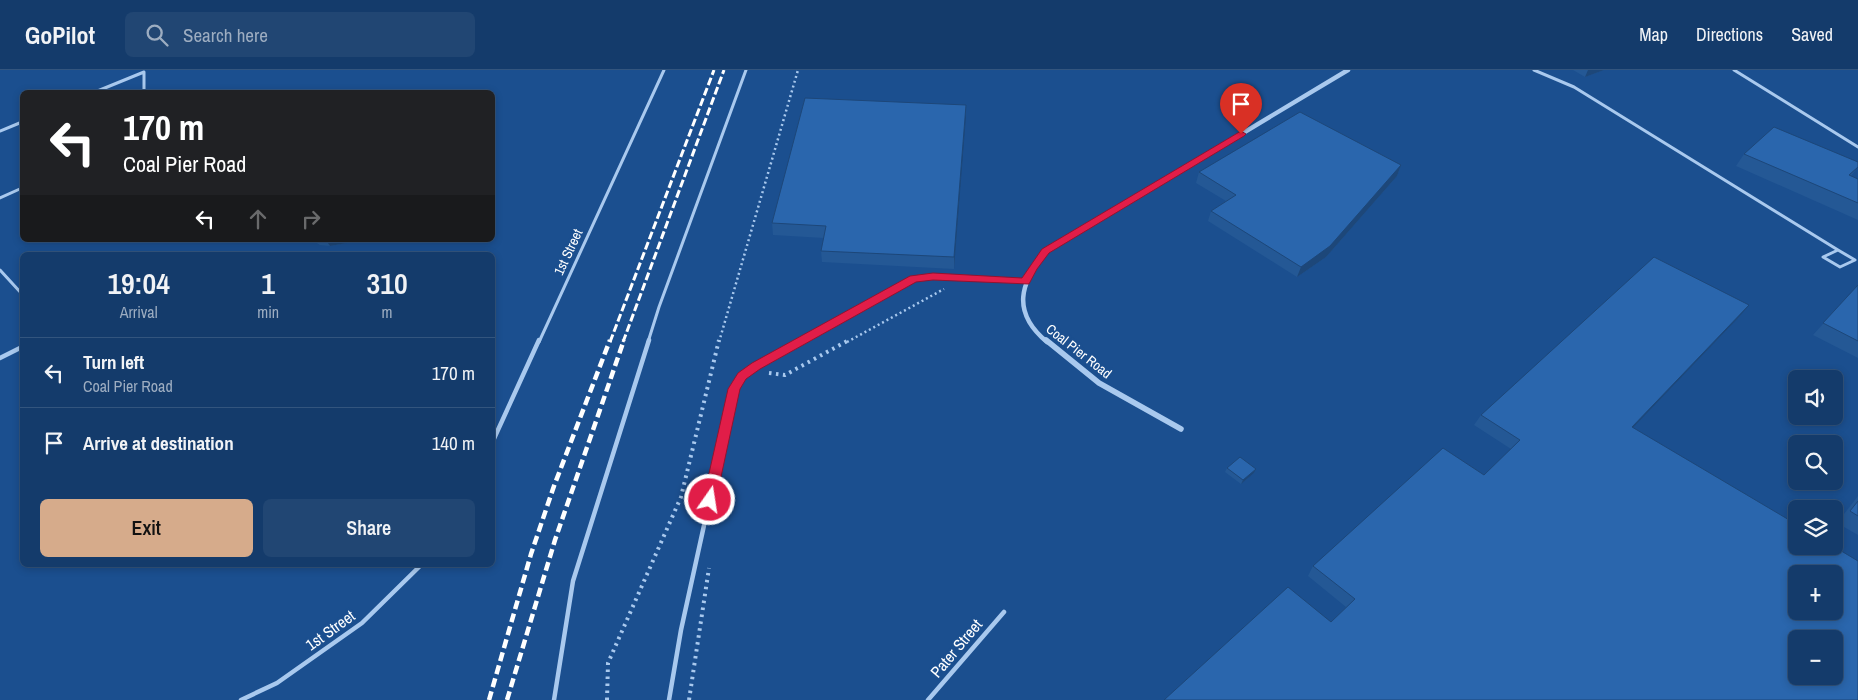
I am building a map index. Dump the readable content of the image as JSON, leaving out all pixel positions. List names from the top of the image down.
{
  "streets": {
    "street": ["Coal Pier Road"],
    "lane": ["1st Street", "Pater Street"]
  },
  "page": {
    "header": "GoPilot",
    "search": "Search here",
    "nav": ["Map", "Directions", "Saved"],
    "turn": ["170 m", "Coal Pier Road"],
    "eta": [
      "19:04",
      "Arrival",
      "1",
      "min",
      "310",
      "m"
    ],
    "list": [
      {
        "name": "Turn left",
        "note": "Coal Pier Road",
        "value": "170 m"
      },
      {
        "name": "Arrive at destination",
        "value": "140 m"
      }
    ],
    "map_buttons": ["+", "−"],
    "buttons": ["Exit", "Share"]
  }
}
